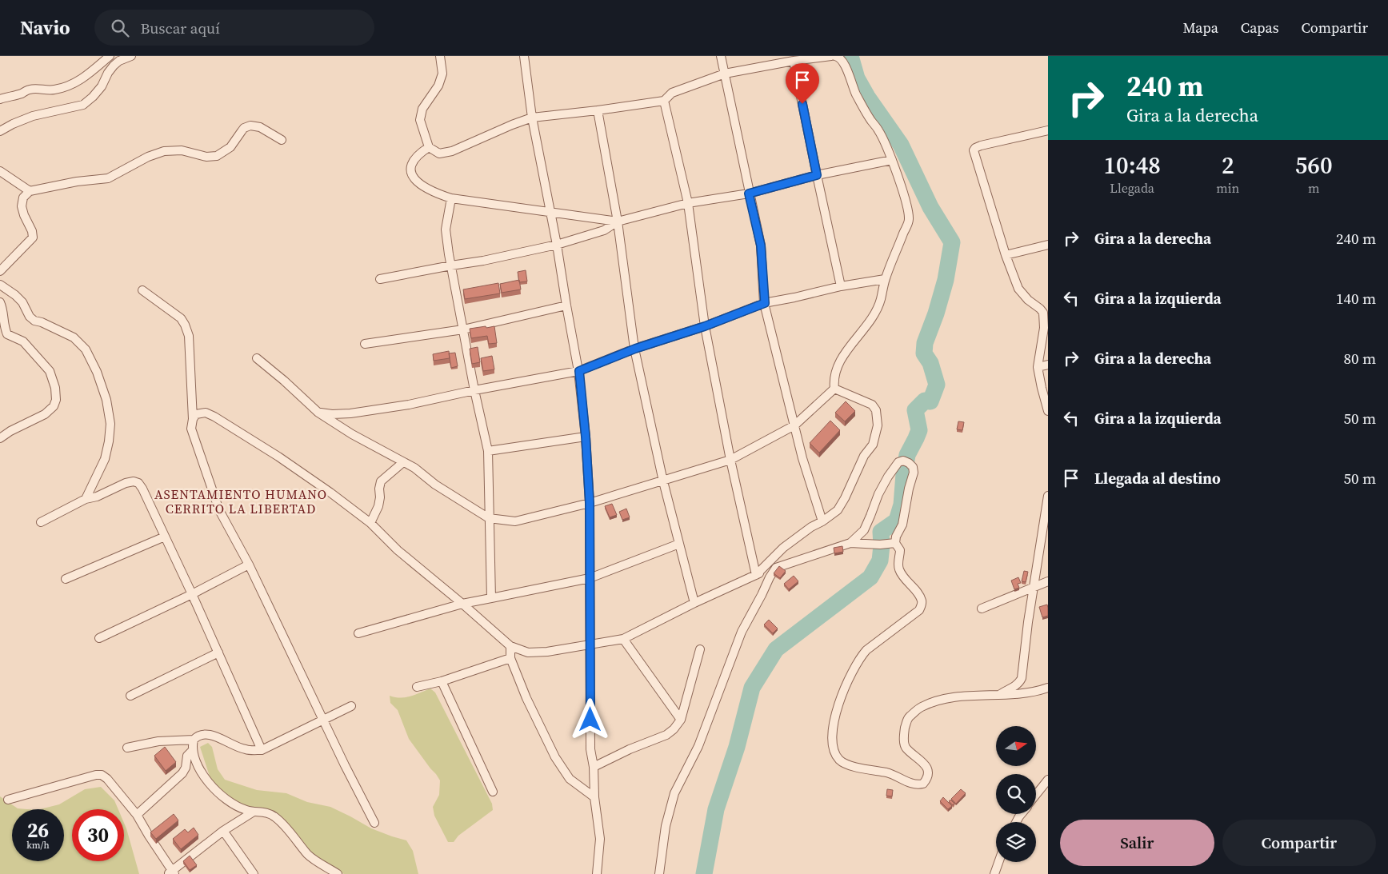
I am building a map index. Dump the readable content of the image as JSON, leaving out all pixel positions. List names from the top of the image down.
{
  "districts": ["ASENTAMIENTO HUMANO CERRITO LA LIBERTAD"],
  "north": "right",
  "page": {
    "header": "Navio",
    "search": "Buscar aquí",
    "nav": ["Mapa", "Capas", "Compartir"],
    "turn": ["240 m", "Gira a la derecha"],
    "eta": [
      "10:48",
      "Llegada",
      "2",
      "min",
      "560",
      "m"
    ],
    "list": [
      {
        "name": "Gira a la derecha",
        "value": "240 m"
      },
      {
        "name": "Gira a la izquierda",
        "value": "140 m"
      },
      {
        "name": "Gira a la derecha",
        "value": "80 m"
      },
      {
        "name": "Gira a la izquierda",
        "value": "50 m"
      },
      {
        "name": "Llegada al destino",
        "value": "50 m"
      }
    ],
    "speed": "26 km/h",
    "limit": "30",
    "buttons": ["Salir", "Compartir"]
  }
}
